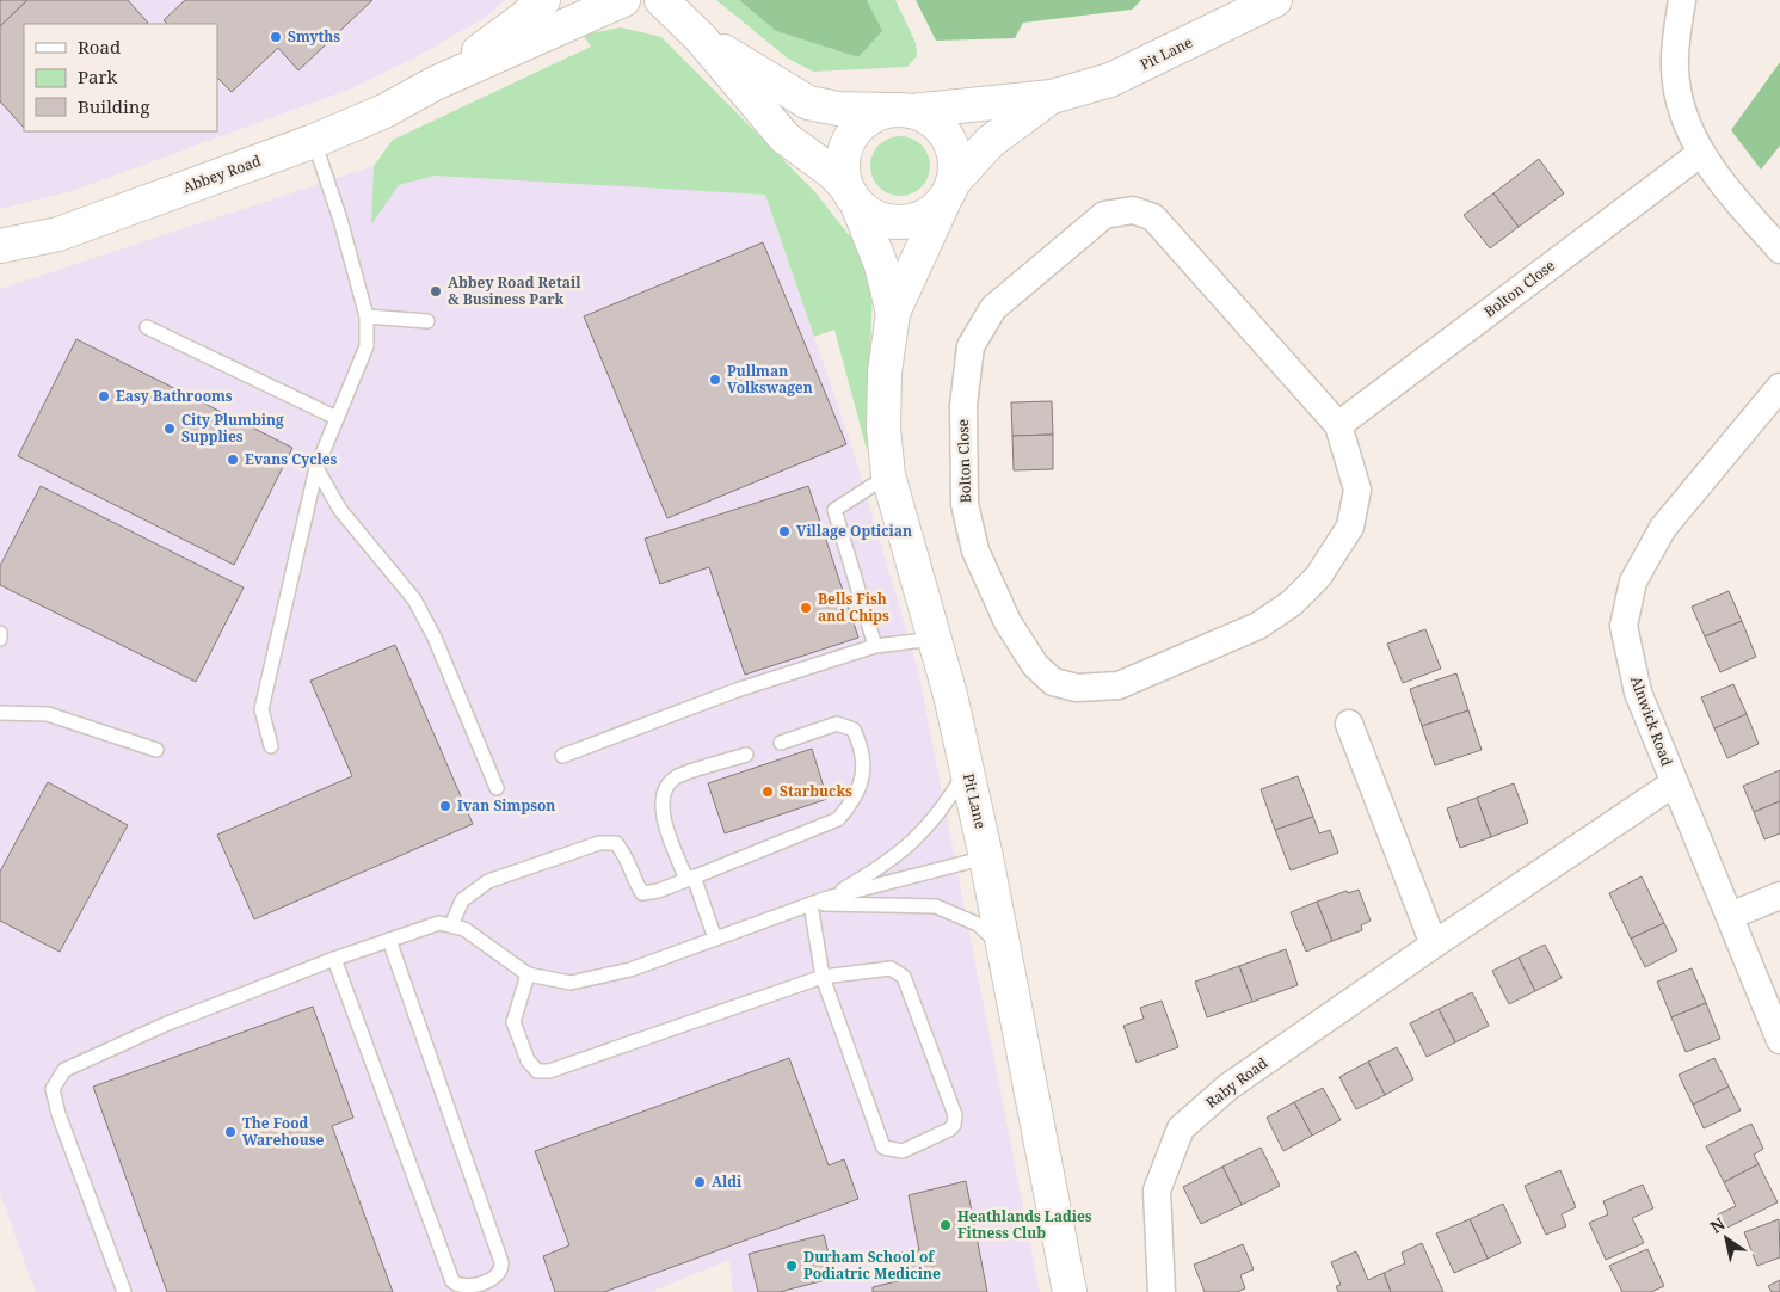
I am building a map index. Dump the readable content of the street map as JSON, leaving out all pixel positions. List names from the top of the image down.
{
  "streets": {
    "street": [
      "Pit Lane",
      "Abbey Road",
      "Bolton Close",
      "Alnwick Road",
      "Raby Road"
    ]
  },
  "crossings": [
    ["Alnwick Road", "Raby Road"]
  ],
  "places": [
    "Smyths",
    "Abbey Road Retail & Business Park",
    "Pullman Volkswagen",
    "Easy Bathrooms",
    "City Plumbing Supplies",
    "Evans Cycles",
    "Village Optician",
    "Bells Fish and Chips",
    "Starbucks",
    "Ivan Simpson",
    "The Food Warehouse",
    "Aldi",
    "Heathlands Ladies Fitness Club",
    "Durham School of Podiatric Medicine"
  ],
  "legend": ["Road", "Park", "Building"],
  "north": "top left"
}
